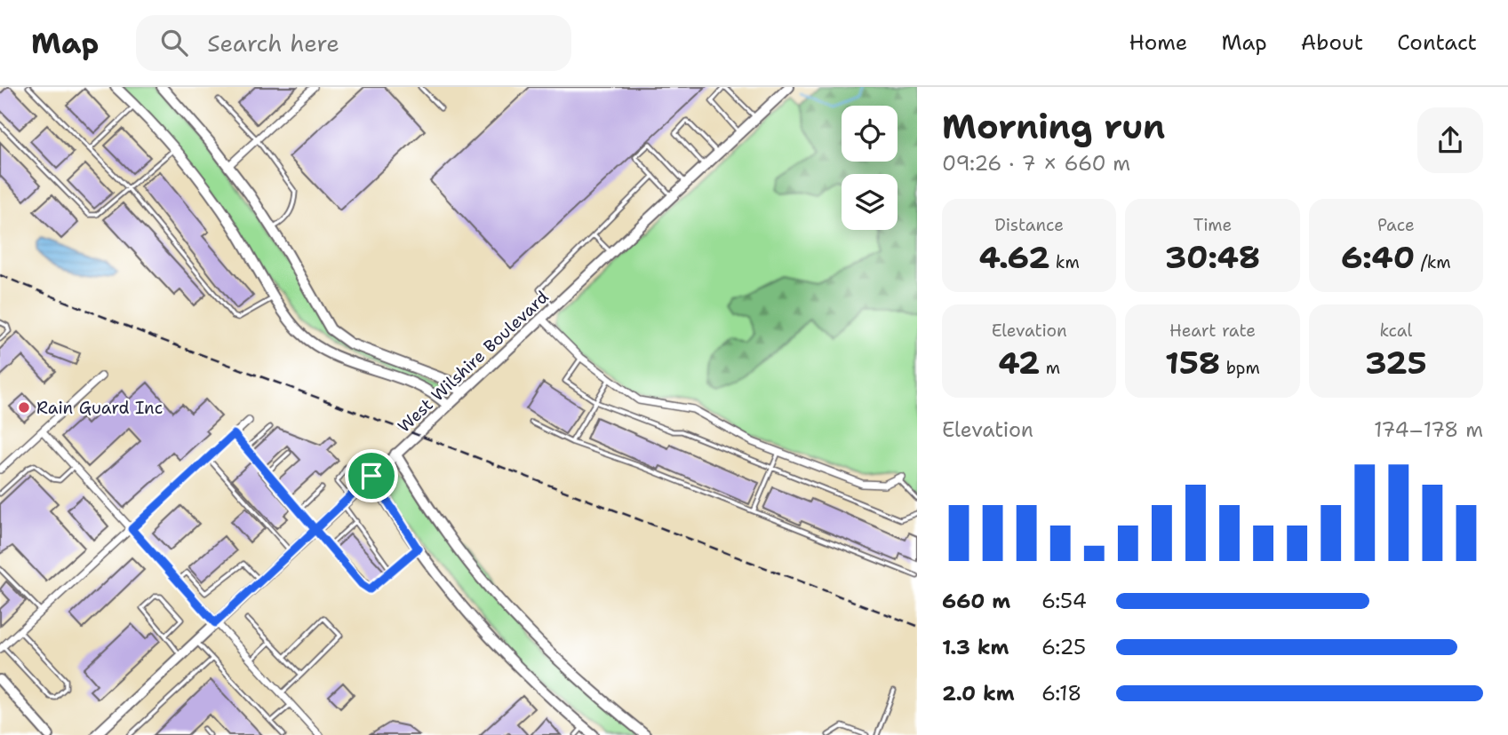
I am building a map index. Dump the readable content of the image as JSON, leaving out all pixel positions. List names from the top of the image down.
{
  "streets": {
    "street": ["West Wilshire Boulevard"]
  },
  "places": ["Rain Guard Inc"],
  "page": {
    "header": "Map",
    "search": "Search here",
    "nav": [
      "Home",
      "Map",
      "About",
      "Contact"
    ],
    "heading": ["Morning run", "09:26 · 7 × 660 m"],
    "stats": [
      ["Distance", "4.62 km"],
      ["Time", "30:48"],
      ["Pace", "6:40 /km"],
      ["Elevation", "42 m"],
      ["Heart rate", "158 bpm"],
      ["kcal", "325"]
    ],
    "chart": ["Elevation", "174–178 m"],
    "list": [
      {
        "name": "660 m",
        "note": "6:54"
      },
      {
        "name": "1.3 km",
        "note": "6:25"
      },
      {
        "name": "2.0 km",
        "note": "6:18"
      }
    ]
  }
}
